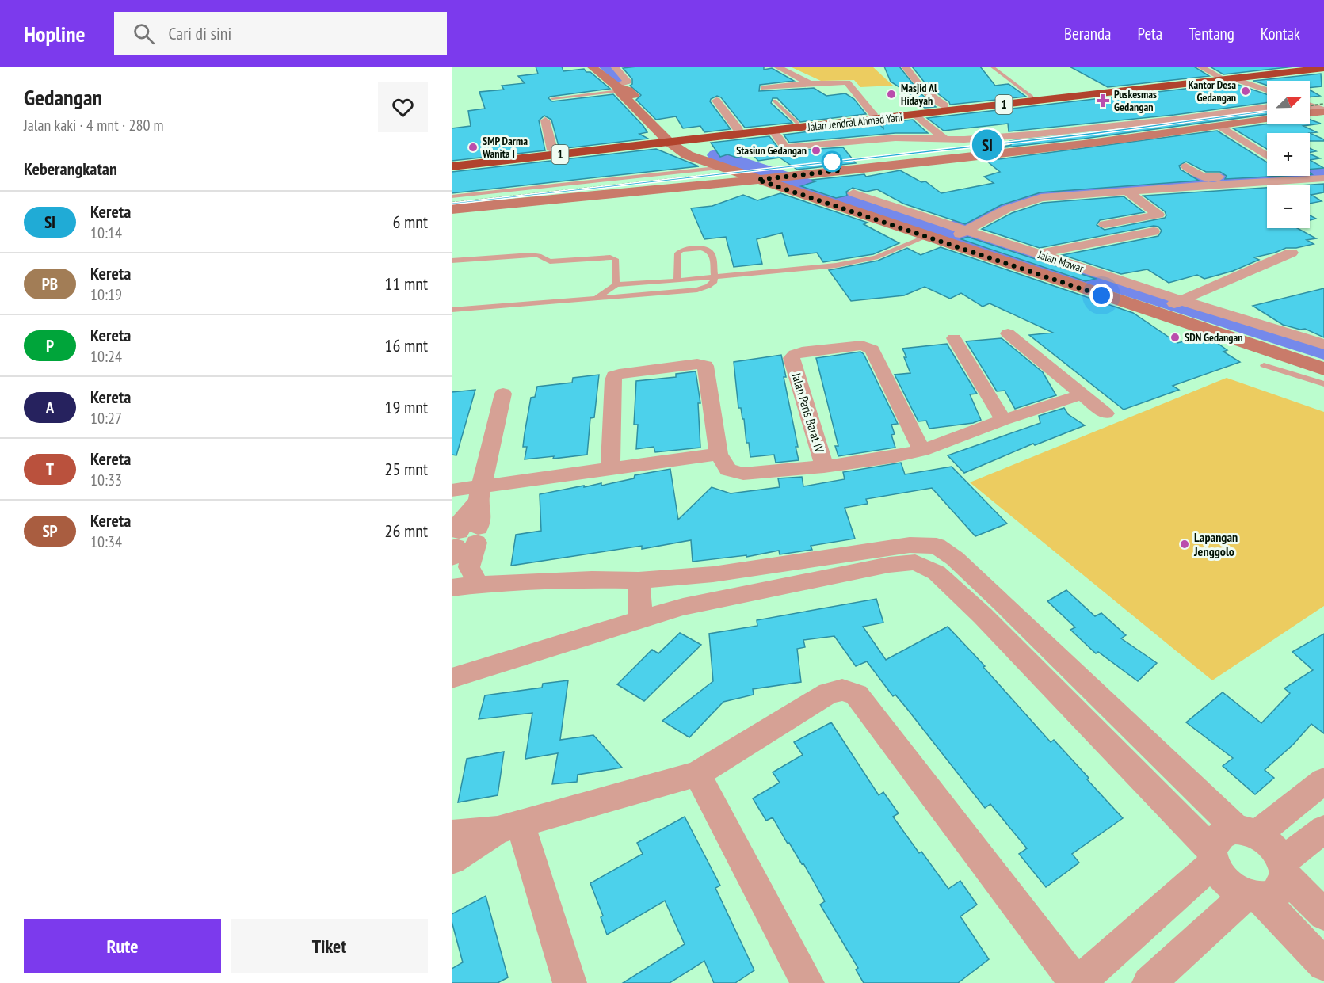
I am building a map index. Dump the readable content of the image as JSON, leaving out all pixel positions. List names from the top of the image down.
{
  "streets": {
    "highway": ["1", "Jalan Jendral Ahmad Yani"],
    "street": ["Jalan Mawar", "Jalan Paris Barat IV"]
  },
  "crossings": [
    ["1", "Jalan Jendral Ahmad Yani"]
  ],
  "places": {
    "other": [
      "Kantor Desa Gedangan",
      "Masjid Al Hidayah",
      "SMP Darma Wanita I",
      "Stasiun Gedangan",
      "SDN Gedangan",
      "Lapangan Jenggolo"
    ],
    "health": ["Puskesmas Gedangan"]
  },
  "north": "top right",
  "page": {
    "header": "Hopline",
    "search": "Cari di sini",
    "nav": [
      "Beranda",
      "Peta",
      "Tentang",
      "Kontak"
    ],
    "heading": [
      ["Gedangan", "Jalan kaki · 4 mnt · 280 m"],
      "Keberangkatan"
    ],
    "on_map": "SI",
    "map_buttons": ["+", "−"],
    "list": [
      {
        "mark": "SI",
        "name": "Kereta",
        "note": "10:14",
        "value": "6 mnt"
      },
      {
        "mark": "PB",
        "name": "Kereta",
        "note": "10:19",
        "value": "11 mnt"
      },
      {
        "mark": "P",
        "name": "Kereta",
        "note": "10:24",
        "value": "16 mnt"
      },
      {
        "mark": "A",
        "name": "Kereta",
        "note": "10:27",
        "value": "19 mnt"
      },
      {
        "mark": "T",
        "name": "Kereta",
        "note": "10:33",
        "value": "25 mnt"
      },
      {
        "mark": "SP",
        "name": "Kereta",
        "note": "10:34",
        "value": "26 mnt"
      }
    ],
    "buttons": ["Rute", "Tiket"]
  }
}
